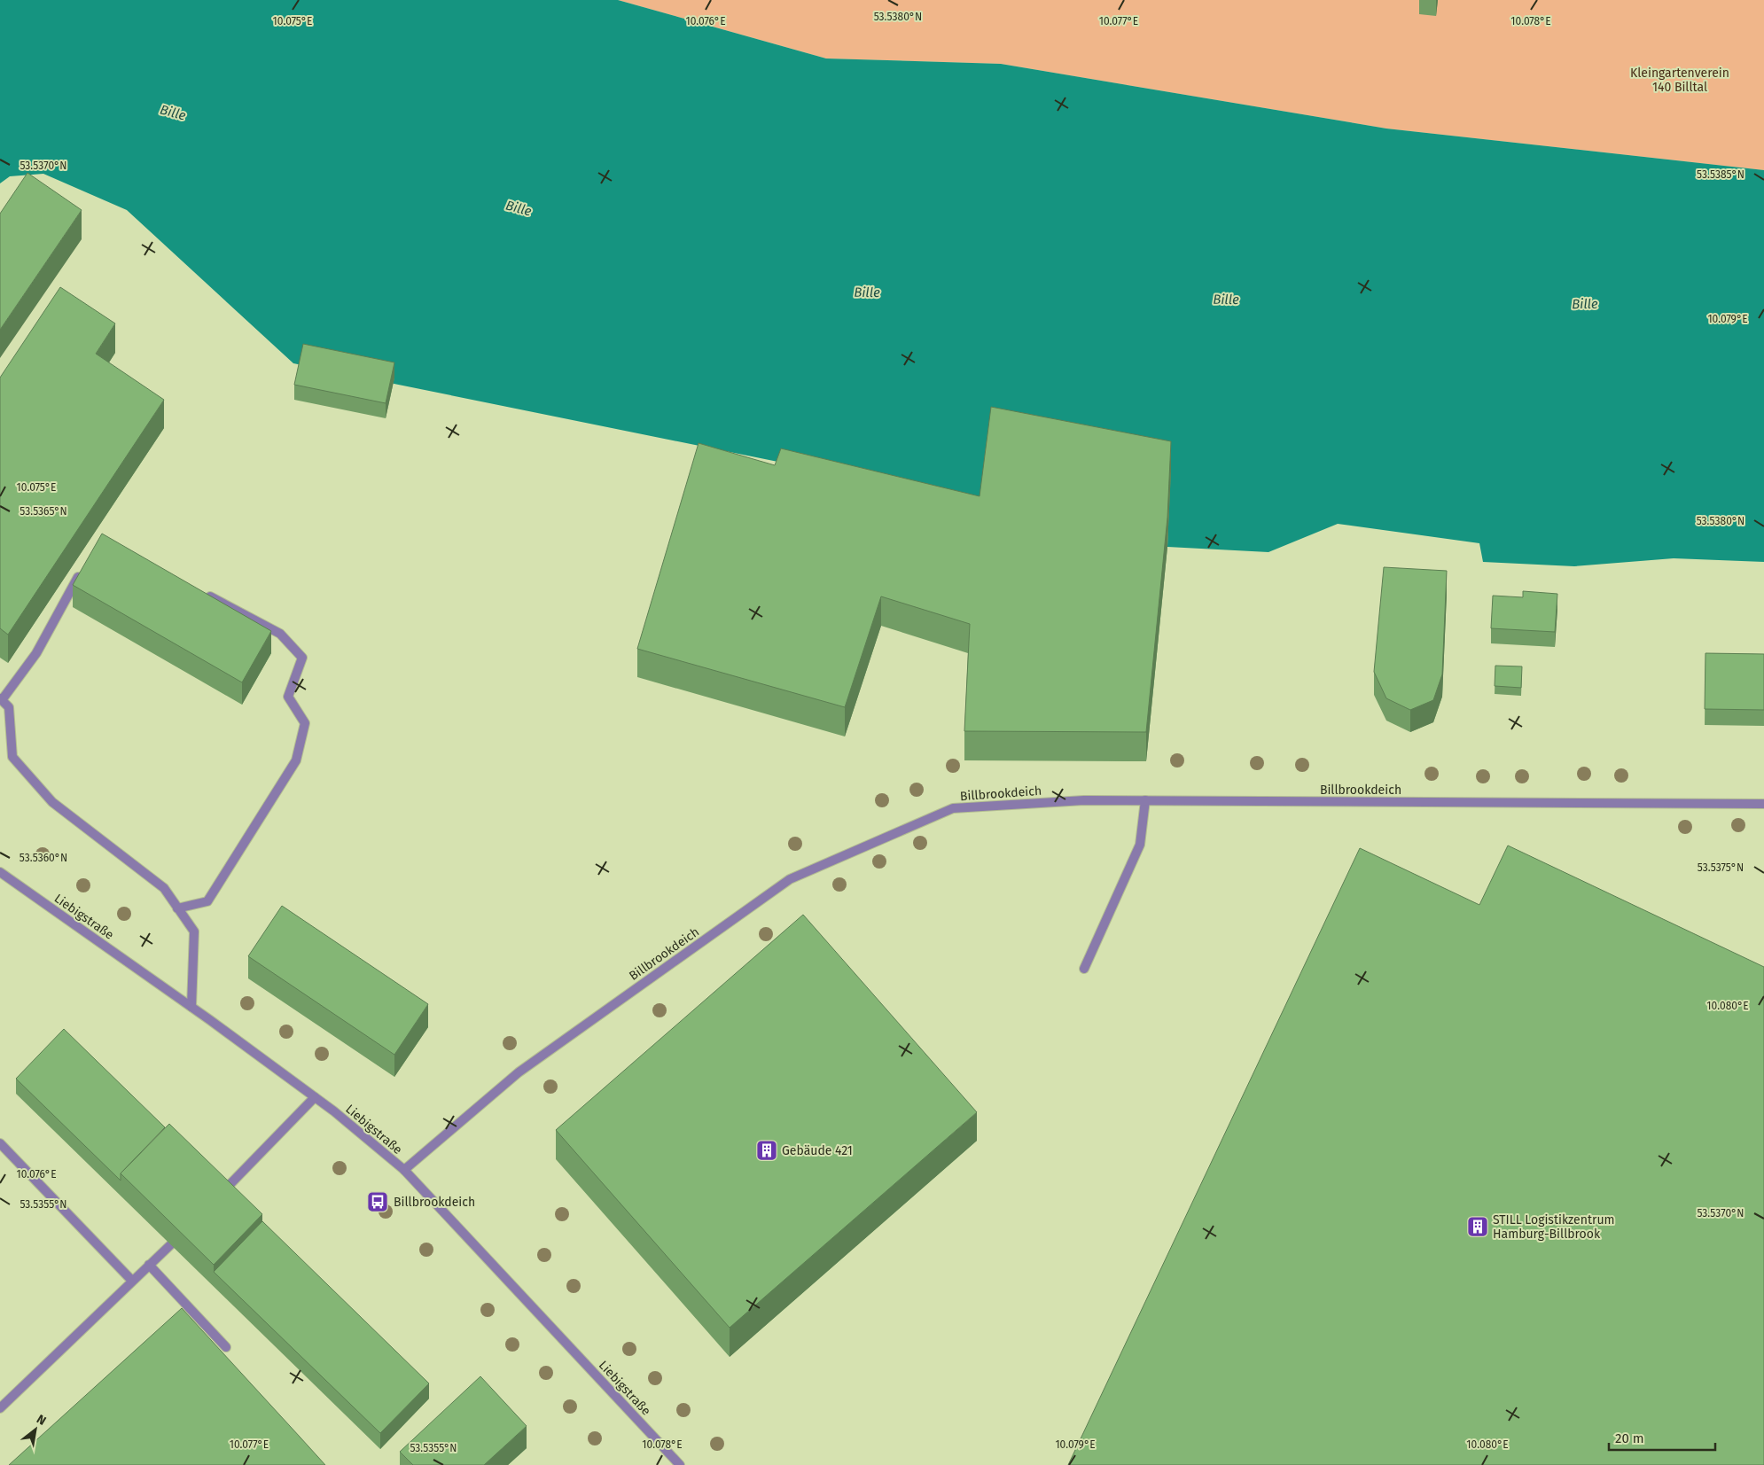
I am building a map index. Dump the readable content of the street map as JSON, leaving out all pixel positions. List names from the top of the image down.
{
  "streets": {
    "street": ["Billbrookdeich", "Liebigstraße"]
  },
  "crossings": [
    ["Billbrookdeich", "Liebigstraße"]
  ],
  "water": ["Bille"],
  "parks": ["Kleingartenverein 140 Billtal"],
  "places": {
    "building": ["Gebäude 421", "STILL Logistikzentrum Hamburg-Billbrook"],
    "bus stop": ["Billbrookdeich"]
  },
  "scale_bar": "20 m",
  "north": "top right",
  "coordinates": [
    "53.5380°N",
    "10.075°E",
    "10.076°E",
    "10.077°E",
    "10.078°E",
    "53.5370°N",
    "53.5385°N",
    "10.079°E",
    "53.5365°N",
    "53.5360°N",
    "53.5375°N",
    "10.080°E",
    "53.5355°N"
  ]
}
